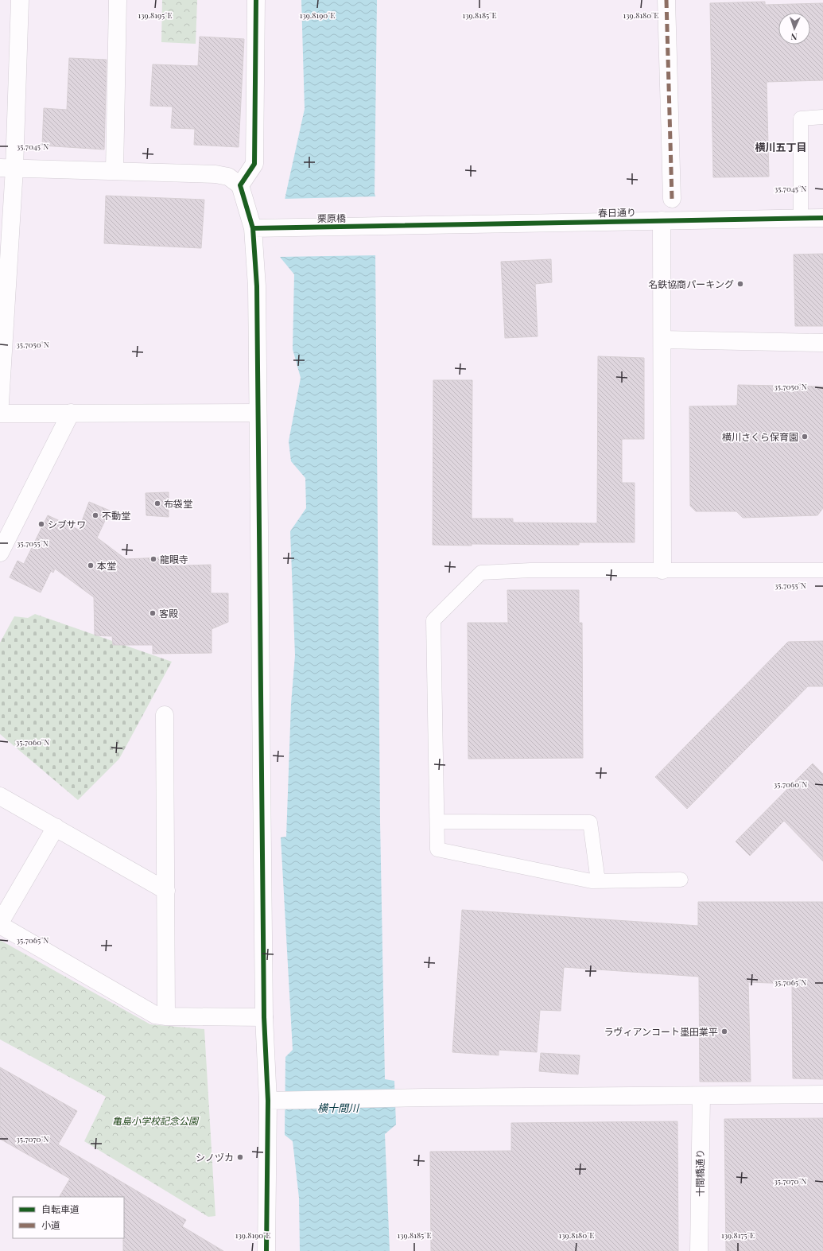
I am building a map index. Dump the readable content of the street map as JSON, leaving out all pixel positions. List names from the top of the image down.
{
  "streets": {
    "street": ["春日通り", "栗原橋", "十間橋通り"]
  },
  "crossings": [
    ["春日通り", "栗原橋"]
  ],
  "districts": ["横川五丁目"],
  "water": ["横十間川"],
  "parks": ["亀島小学校記念公園"],
  "places": [
    "名鉄協商パーキング",
    "横川さくら保育園",
    "布袋堂",
    "不動堂",
    "シブサワ",
    "龍眼寺",
    "本堂",
    "客殿",
    "ラヴィアンコート墨田業平",
    "シノヅカ"
  ],
  "legend": ["自転車道", "小道"],
  "north": "bottom",
  "coordinates": [
    "139.8195°E",
    "139.8190°E",
    "139.8185°E",
    "139.8180°E",
    "35.7045°N",
    "35.7050°N",
    "35.7055°N",
    "35.7060°N",
    "35.7065°N",
    "35.7070°N",
    "139.8175°E"
  ]
}
